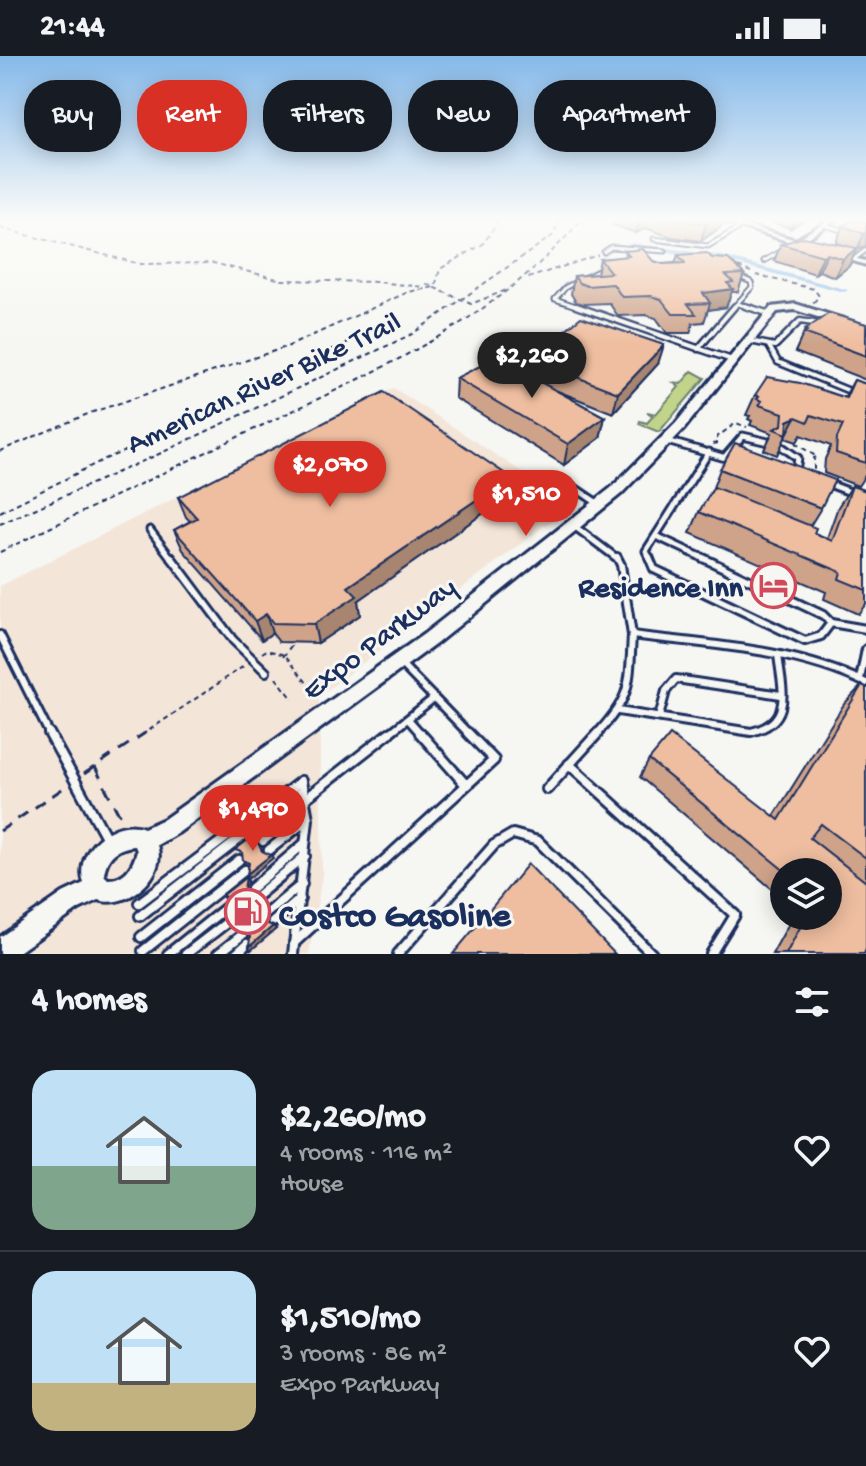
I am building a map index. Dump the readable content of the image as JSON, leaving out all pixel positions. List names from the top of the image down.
{
  "streets": {
    "street": ["Expo Parkway"],
    "path": ["American River Bike Trail"]
  },
  "places": {
    "hotel": ["Residence Inn"],
    "fuel station": ["Costco Gasoline"]
  },
  "page": {
    "status": "21:44",
    "chip": [
      "Buy",
      "Rent",
      "Filters",
      "New",
      "Apartment"
    ],
    "price": [
      "$2,260",
      "$2,070",
      "$1,510",
      "$1,490"
    ],
    "heading": "4 homes",
    "list": [
      {
        "name": "$2,260/mo",
        "note": "4 rooms · 116 m² · House"
      },
      {
        "name": "$1,510/mo",
        "note": "3 rooms · 86 m² · Expo Parkway"
      }
    ]
  }
}
